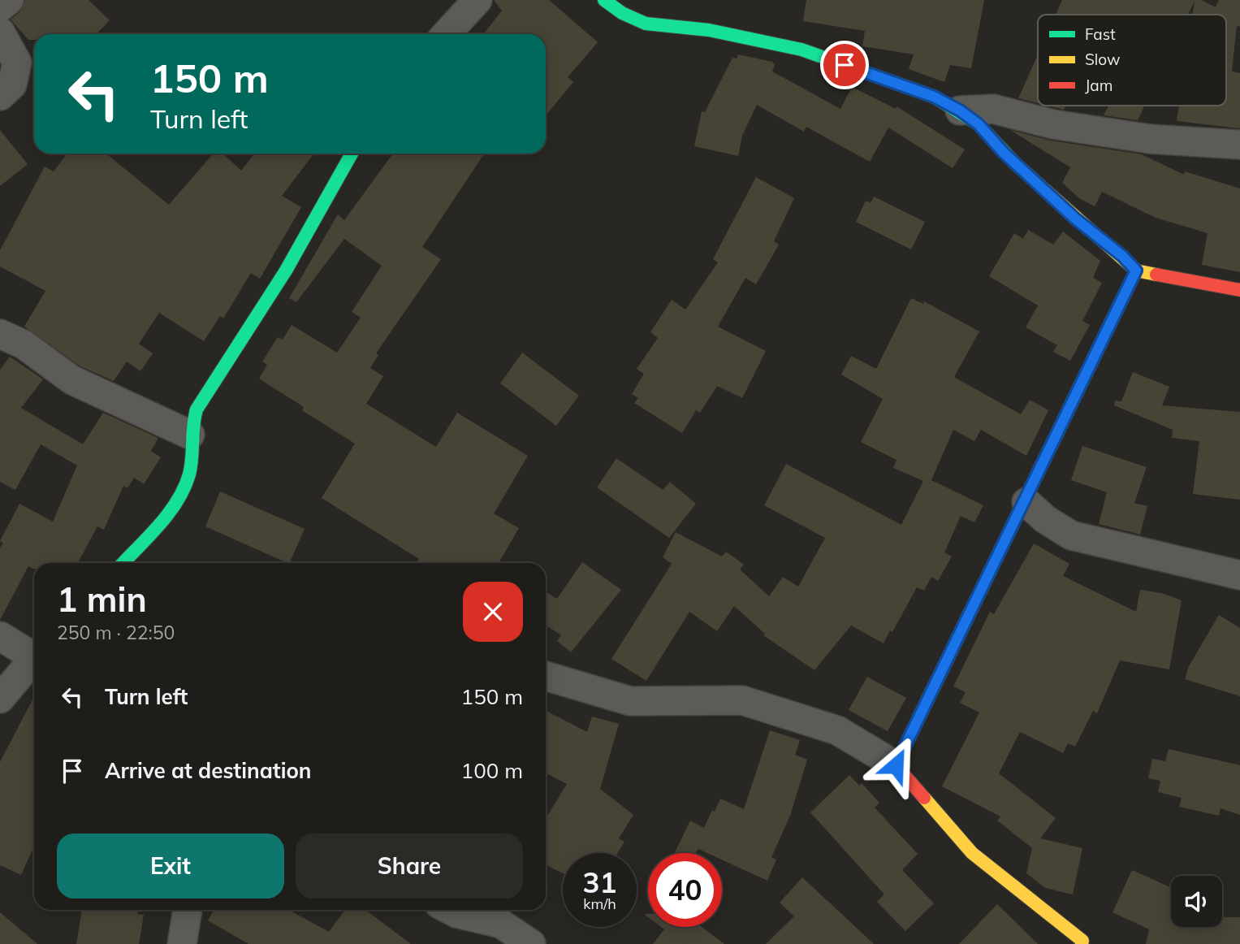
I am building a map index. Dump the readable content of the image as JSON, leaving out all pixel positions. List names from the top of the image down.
{
  "legend": ["Fast", "Slow", "Jam"],
  "page": {
    "turn": ["150 m", "Turn left"],
    "heading": ["1 min", "250 m · 22:50"],
    "list": [
      {
        "name": "Turn left",
        "value": "150 m"
      },
      {
        "name": "Arrive at destination",
        "value": "100 m"
      }
    ],
    "buttons": ["Exit", "Share"],
    "speed": "31 km/h",
    "limit": "40"
  }
}
